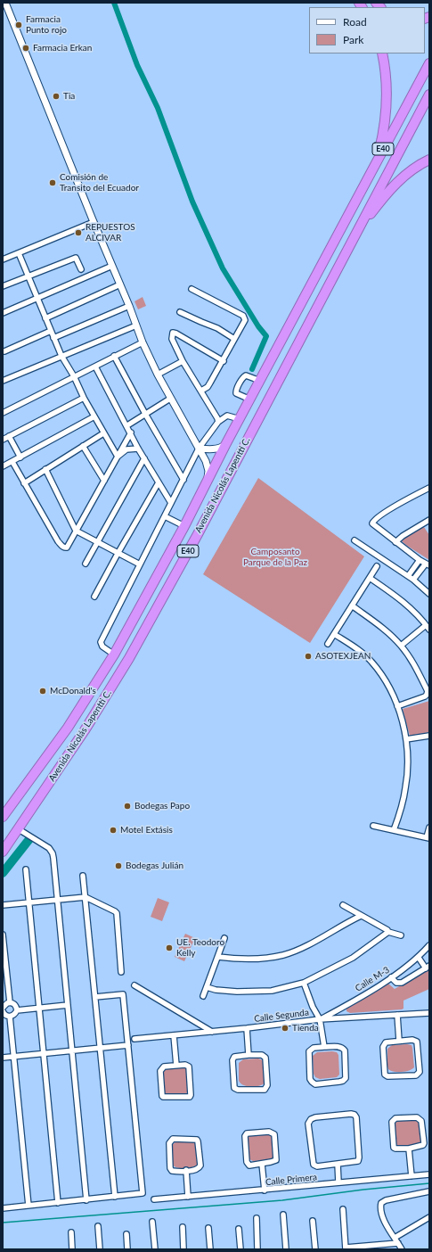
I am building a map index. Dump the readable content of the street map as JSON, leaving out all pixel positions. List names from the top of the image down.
{
  "streets": {
    "highway": ["E40", "Avenida Nicolás Lapentti C."],
    "street": ["Calle M-3", "Calle Segunda", "Calle Primera"]
  },
  "crossings": [
    ["E40", "Avenida Nicolás Lapentti C."],
    ["Calle M-3", "Calle Segunda"]
  ],
  "parks": ["Camposanto Parque de la Paz"],
  "places": [
    "Farmacia Punto rojo",
    "Farmacia Erkan",
    "Tia",
    "Comisión de Transito del Ecuador",
    "REPUESTOS ALCIVAR",
    "ASOTEXJEAN",
    "McDonald's",
    "Bodegas Papo",
    "Motel Extásis",
    "Bodegas Julián",
    "UE. Teodoro Kelly",
    "Tienda"
  ],
  "legend": ["Road", "Park"]
}
